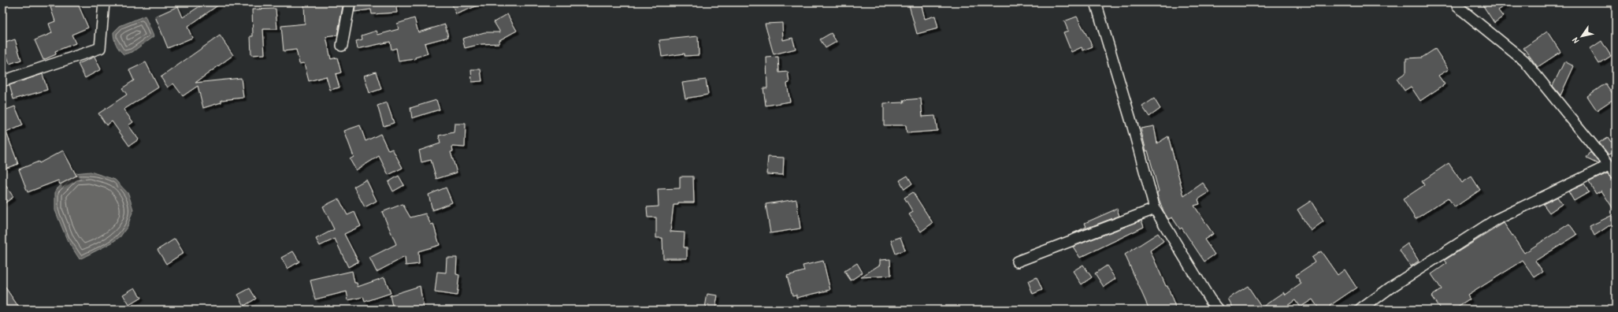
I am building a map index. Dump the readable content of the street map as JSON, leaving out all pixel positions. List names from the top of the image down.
{
  "north": "bottom left"
}
